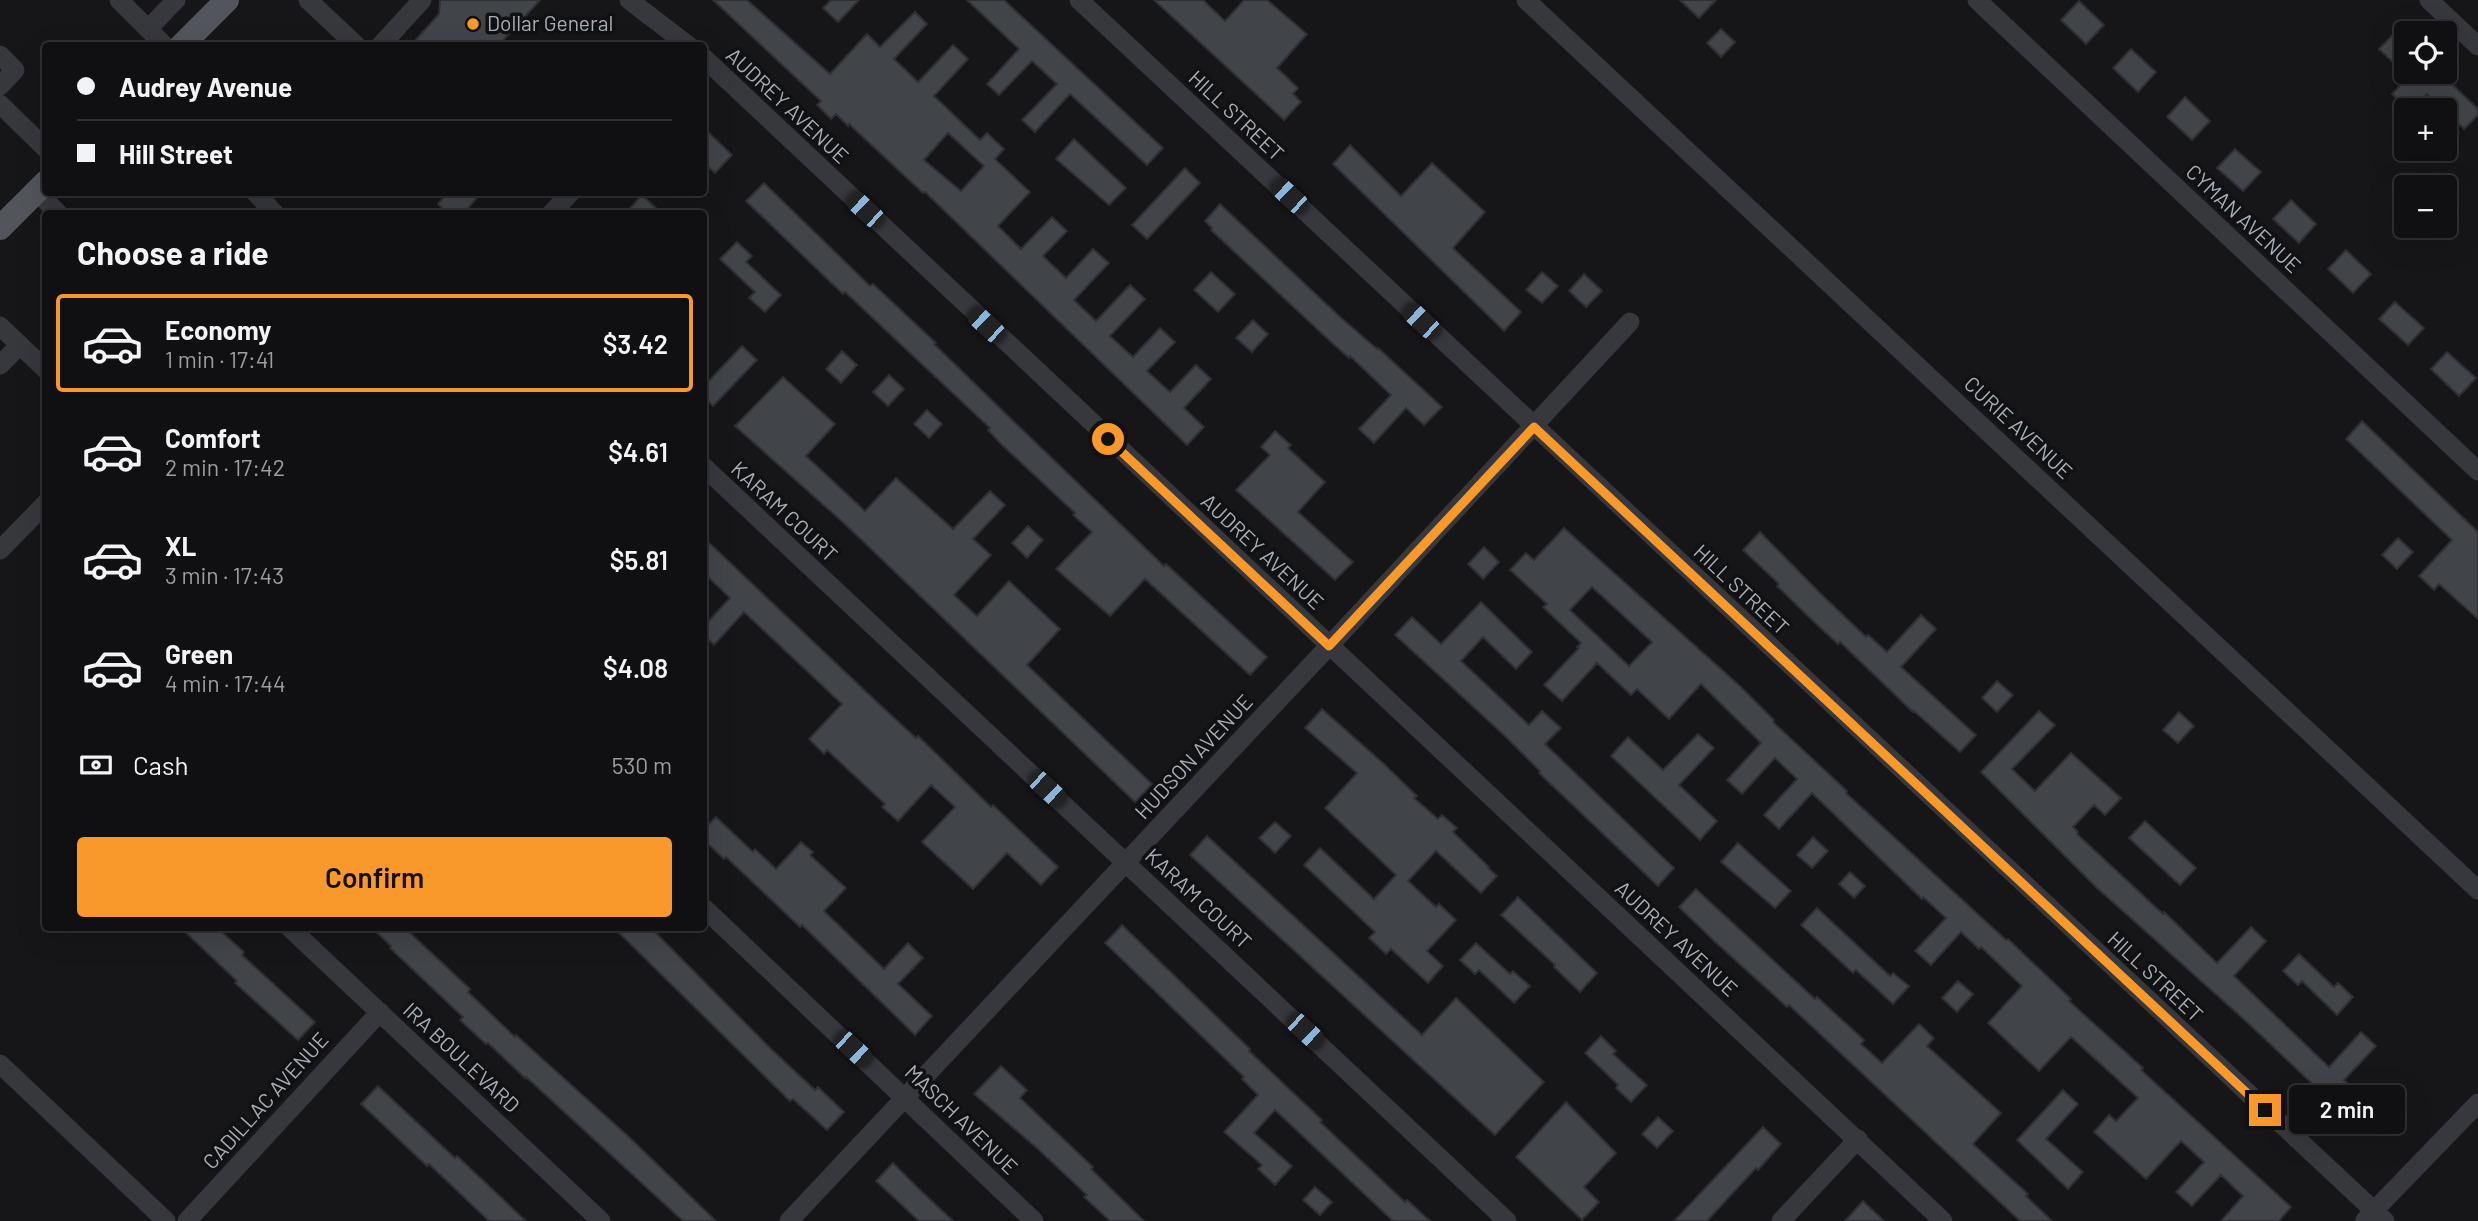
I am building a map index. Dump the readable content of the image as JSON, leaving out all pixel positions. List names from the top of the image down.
{
  "streets": {
    "street": [
      "AUDREY AVENUE",
      "HILL STREET",
      "CYMAN AVENUE",
      "CURIE AVENUE",
      "KARAM COURT",
      "HUDSON AVENUE",
      "IRA BOULEVARD",
      "CADILLAC AVENUE",
      "MASCH AVENUE"
    ]
  },
  "crossings": [
    ["AUDREY AVENUE", "HUDSON AVENUE"],
    ["HILL STREET", "HUDSON AVENUE"],
    ["KARAM COURT", "HUDSON AVENUE"],
    ["HUDSON AVENUE", "MASCH AVENUE"],
    ["IRA BOULEVARD", "CADILLAC AVENUE"]
  ],
  "places": ["Dollar General"],
  "page": {
    "map_buttons": ["+", "−"],
    "banner": ["Audrey Avenue", "Hill Street"],
    "heading": "Choose a ride",
    "list": [
      {
        "name": "Economy",
        "note": "1 min · 17:41",
        "value": "$3.42"
      },
      {
        "name": "Comfort",
        "note": "2 min · 17:42",
        "value": "$4.61"
      },
      {
        "name": "XL",
        "note": "3 min · 17:43",
        "value": "$5.81"
      },
      {
        "name": "Green",
        "note": "4 min · 17:44",
        "value": "$4.08"
      }
    ],
    "pay": ["Cash", "530 m"],
    "buttons": "Confirm",
    "bubble": "2 min"
  }
}
